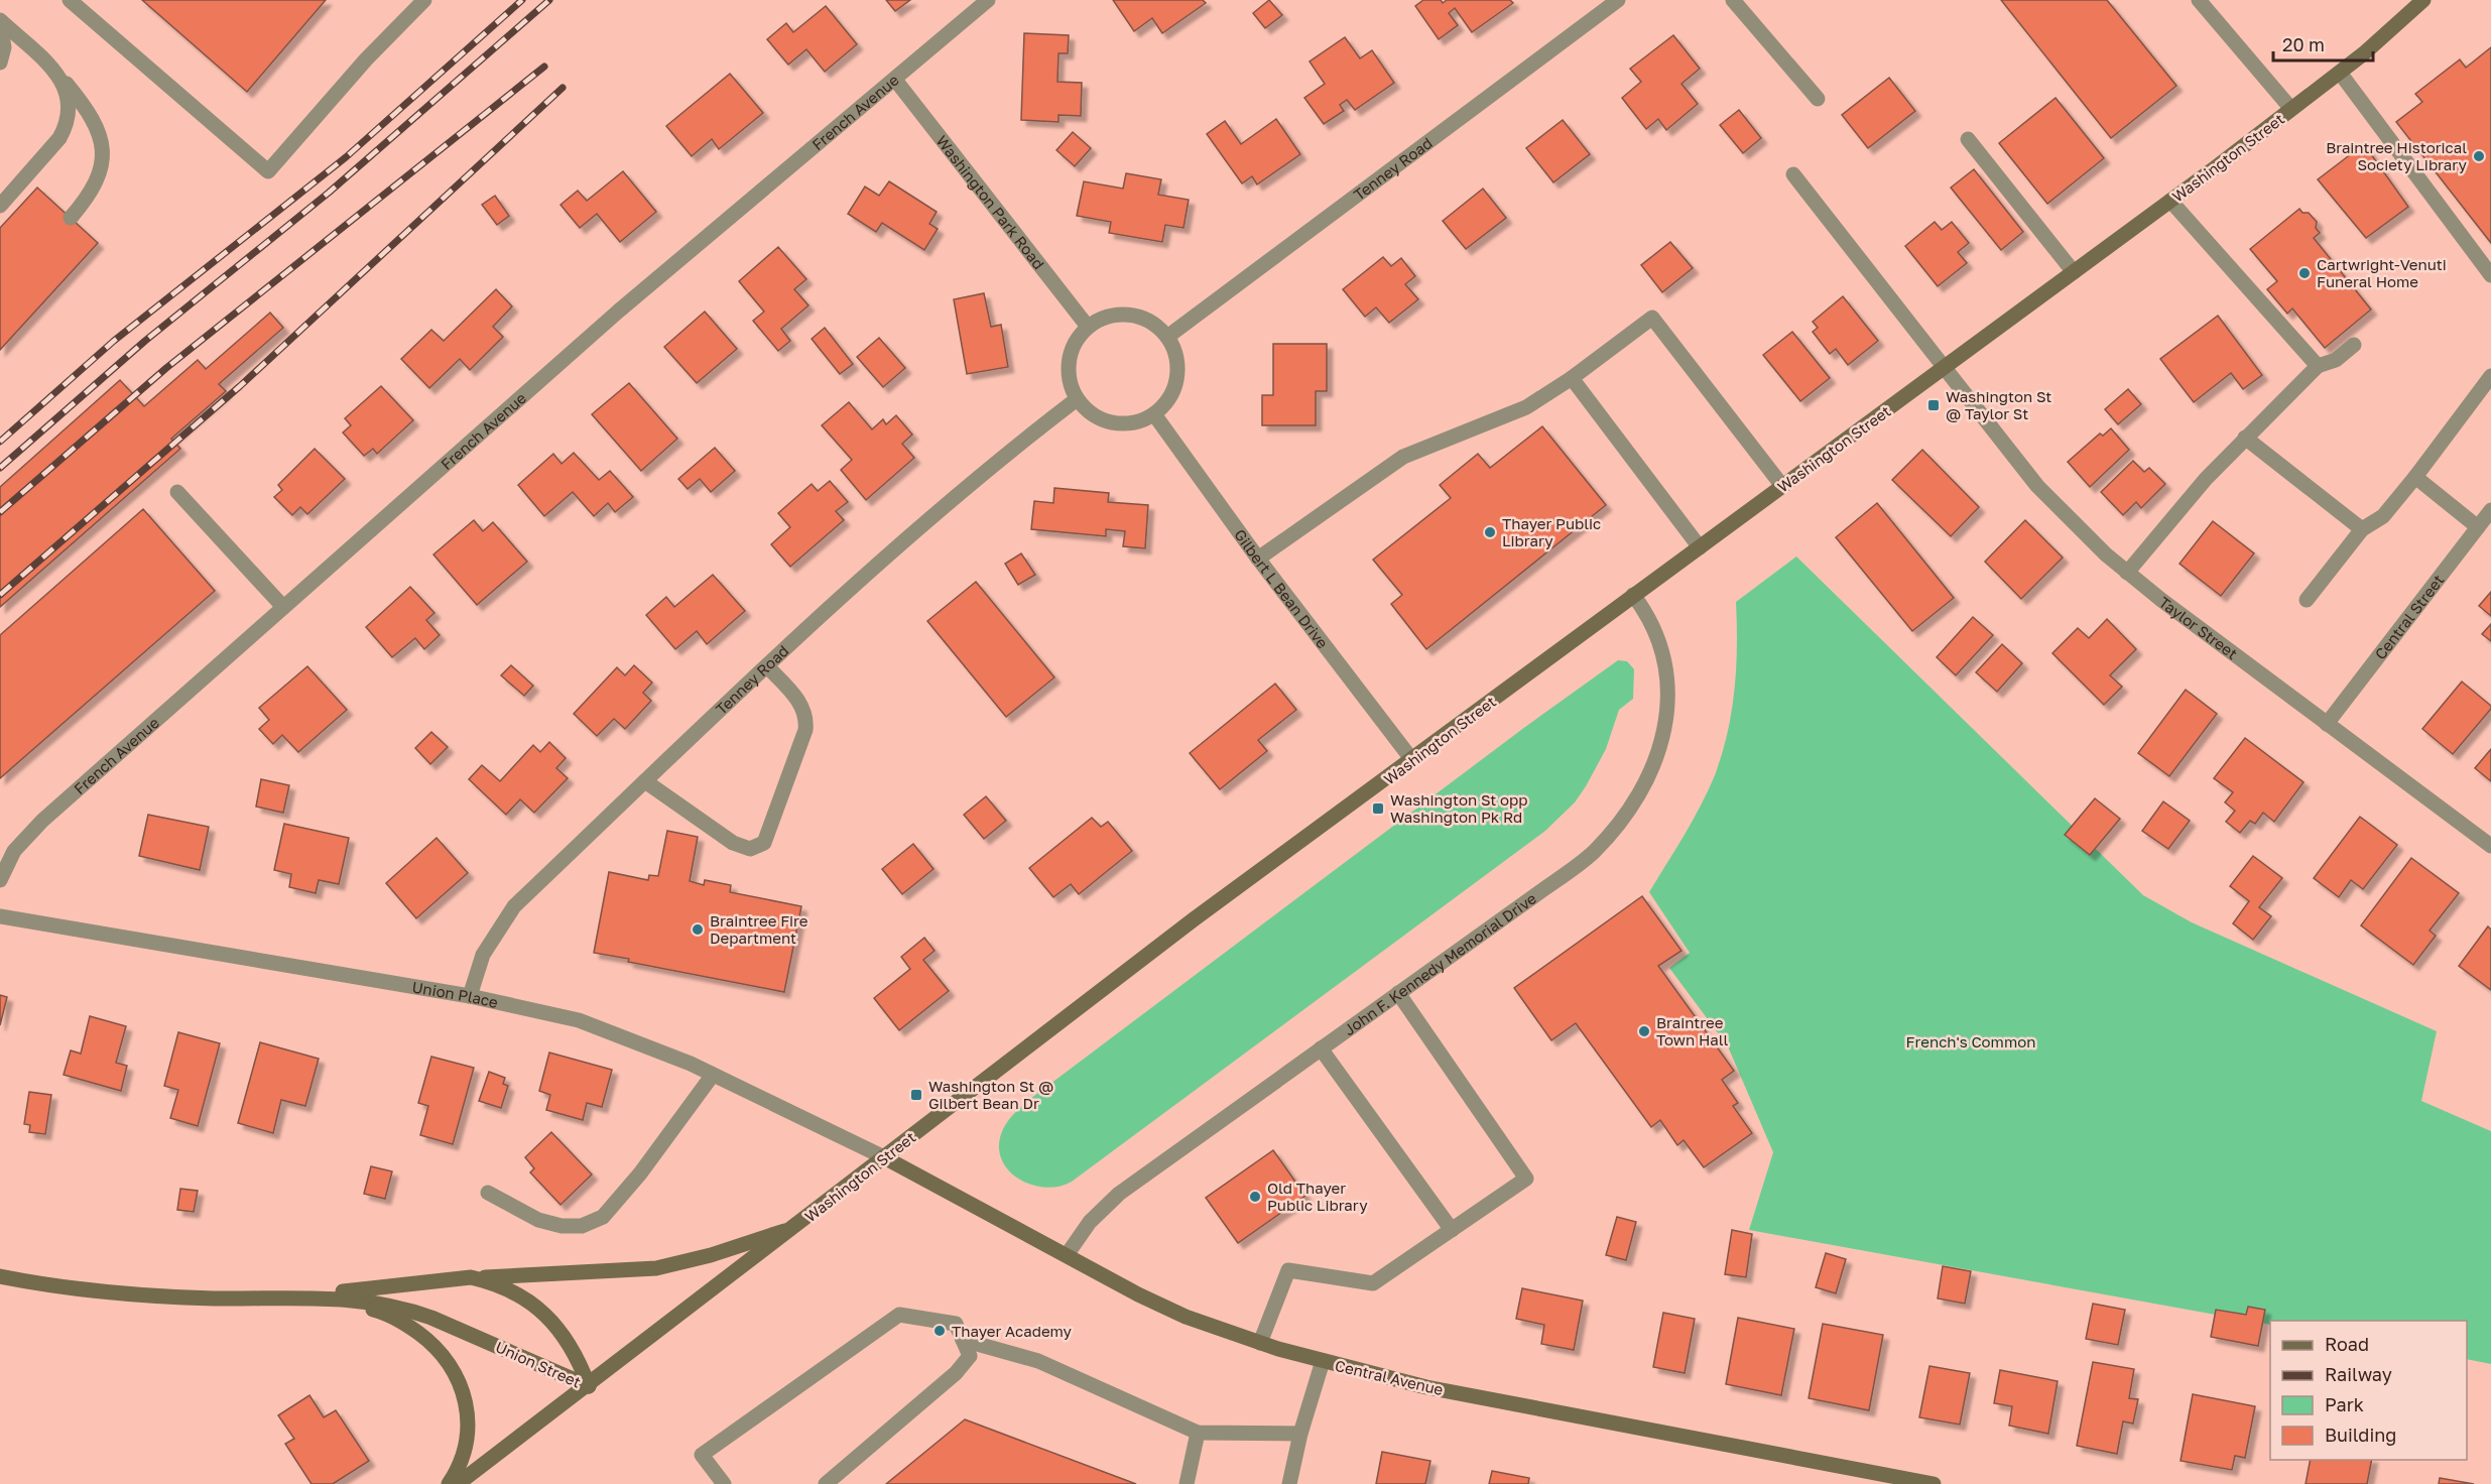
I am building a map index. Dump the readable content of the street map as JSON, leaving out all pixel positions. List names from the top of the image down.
{
  "streets": {
    "main road": ["Washington Street", "Union Street", "Central Avenue"],
    "street": [
      "French Avenue",
      "Tenney Road",
      "Washington Park Road",
      "Gilbert L Bean Drive",
      "Central Street",
      "Taylor Street",
      "John F. Kennedy Memorial Drive",
      "Union Place"
    ]
  },
  "crossings": [
    ["French Avenue", "Washington Park Road"],
    ["Washington Street", "Gilbert L Bean Drive"],
    ["Washington Street", "Taylor Street"],
    ["Washington Street", "John F. Kennedy Memorial Drive"],
    ["Washington Street", "Union Place"],
    ["Washington Street", "Union Street"],
    ["Washington Street", "Central Avenue"],
    ["Tenney Road", "Washington Park Road"],
    ["Tenney Road", "Gilbert L Bean Drive"],
    ["Tenney Road", "Union Place"],
    ["Washington Park Road", "Gilbert L Bean Drive"],
    ["Central Street", "Taylor Street"],
    ["John F. Kennedy Memorial Drive", "Central Avenue"],
    ["Union Place", "Central Avenue"]
  ],
  "parks": ["French's Common"],
  "places": {
    "other": [
      "Braintree Historical Society Library",
      "Cartwright-Venuti Funeral Home",
      "Thayer Public Library",
      "Braintree Fire Department",
      "Braintree Town Hall",
      "Old Thayer Public Library",
      "Thayer Academy"
    ],
    "transit": ["Washington St @ Taylor St", "Washington St opp Washington Pk Rd", "Washington St @ Gilbert Bean Dr"]
  },
  "legend": [
    "Road",
    "Railway",
    "Park",
    "Building"
  ],
  "scale_bar": "20 m"
}
